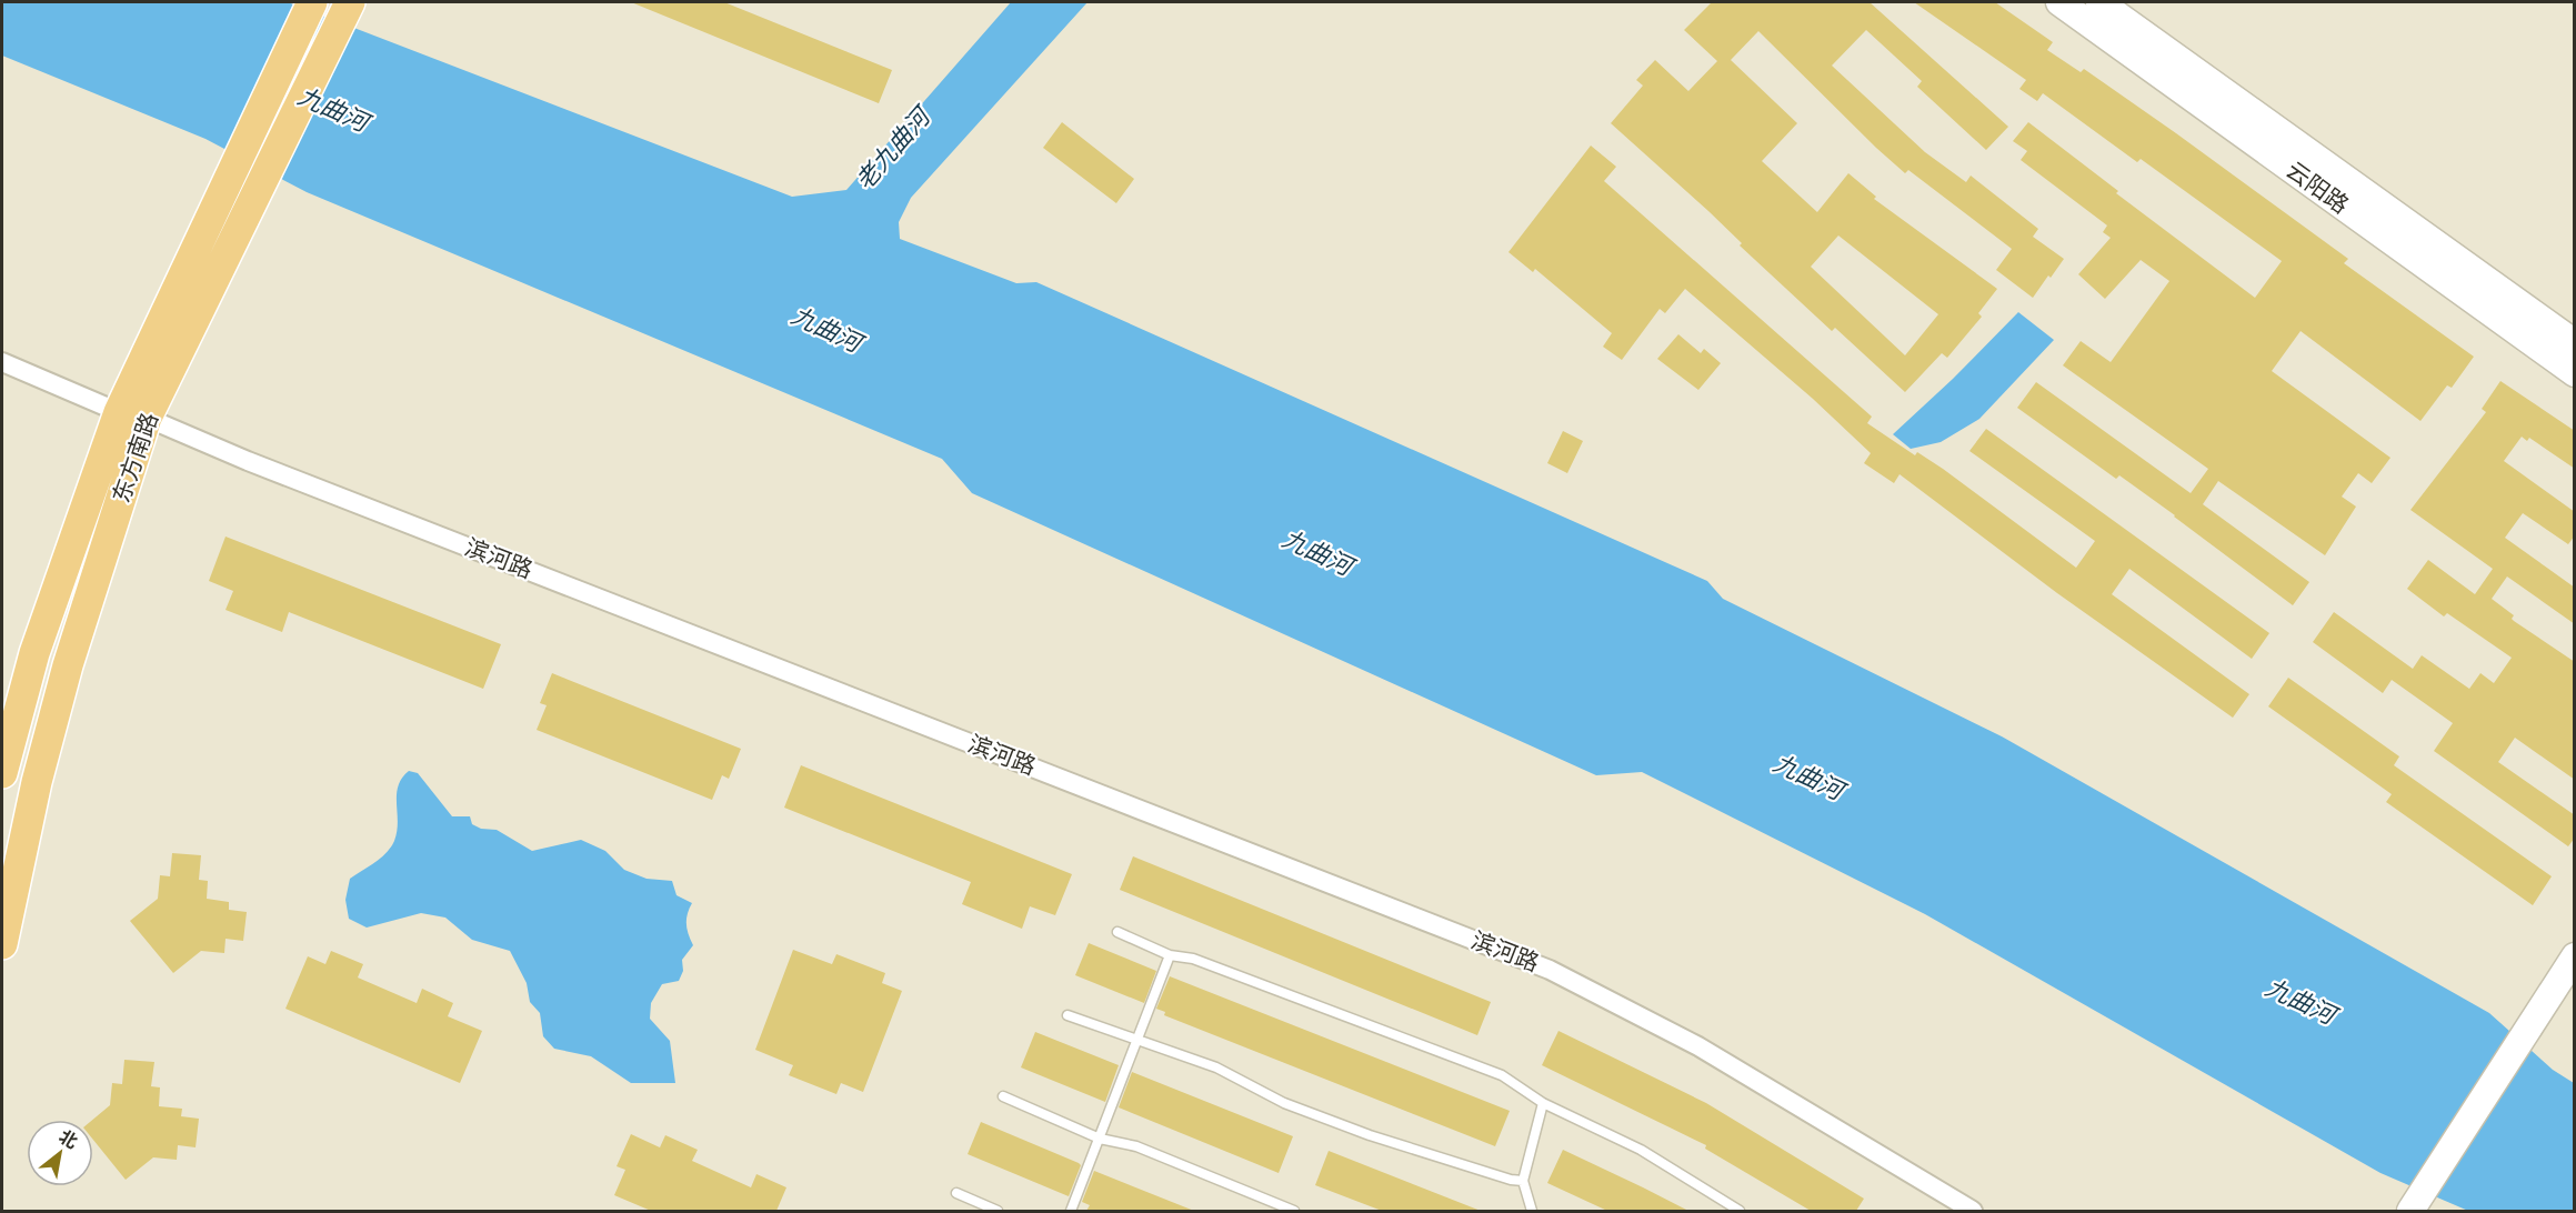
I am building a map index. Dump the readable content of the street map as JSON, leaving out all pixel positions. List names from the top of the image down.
{
  "streets": {
    "main road": ["东方南路"],
    "street": ["云阳路", "滨河路"]
  },
  "crossings": [
    ["东方南路", "滨河路"]
  ],
  "water": ["九曲河", "老九曲河"],
  "north": "top right"
}
